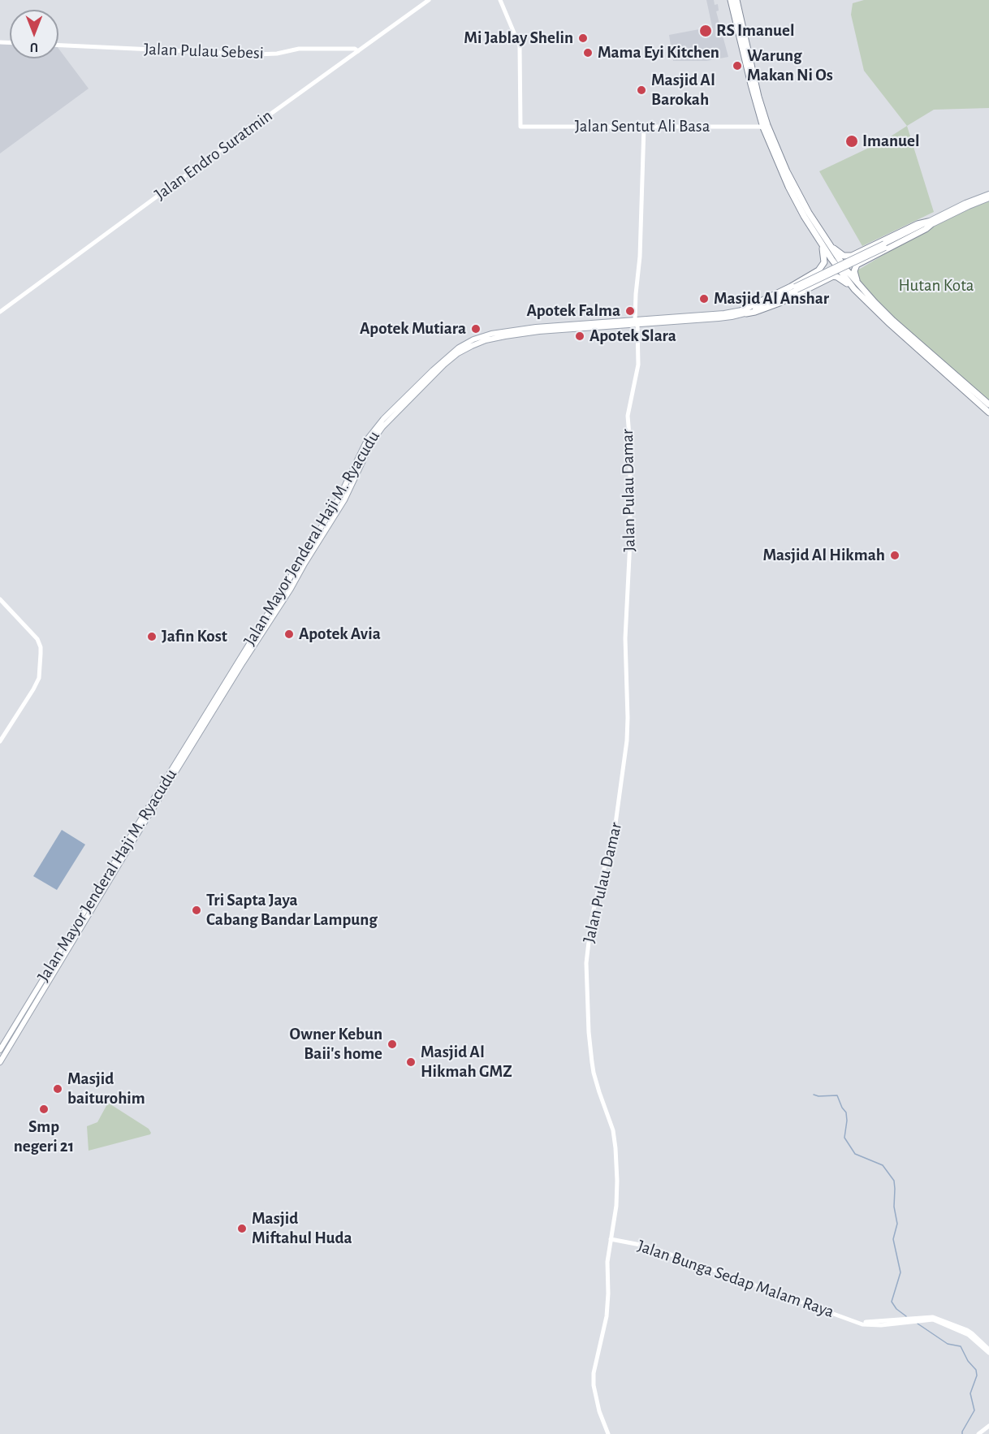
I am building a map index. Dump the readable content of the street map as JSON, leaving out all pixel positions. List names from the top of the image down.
{
  "streets": {
    "main road": ["Jalan Mayor Jenderal Haji M. Ryacudu"],
    "street": [
      "Jalan Pulau Sebesi",
      "Jalan Sentut Ali Basa",
      "Jalan Endro Suratmin",
      "Jalan Pulau Damar",
      "Jalan Bunga Sedap Malam Raya"
    ]
  },
  "crossings": [
    ["Jalan Pulau Sebesi", "Jalan Endro Suratmin"],
    ["Jalan Sentut Ali Basa", "Jalan Pulau Damar"],
    ["Jalan Pulau Damar", "Jalan Mayor Jenderal Haji M. Ryacudu"],
    ["Jalan Pulau Damar", "Jalan Bunga Sedap Malam Raya"]
  ],
  "parks": ["Hutan Kota"],
  "places": [
    "RS Imanuel",
    "Mi Jablay Shelin",
    "Mama Eyi Kitchen",
    "Warung Makan Ni Os",
    "Masjid Al Barokah",
    "Imanuel",
    "Masjid Al Anshar",
    "Apotek Falma",
    "Apotek Mutiara",
    "Apotek Slara",
    "Masjid Al Hikmah",
    "Apotek Avia",
    "Jafin Kost",
    "Tri Sapta Jaya Cabang Bandar Lampung",
    "Owner Kebun Baii's home",
    "Masjid Al Hikmah GMZ",
    "Masjid baiturohim",
    "Smp negeri 21",
    "Masjid Miftahul Huda"
  ],
  "north": "bottom"
}
